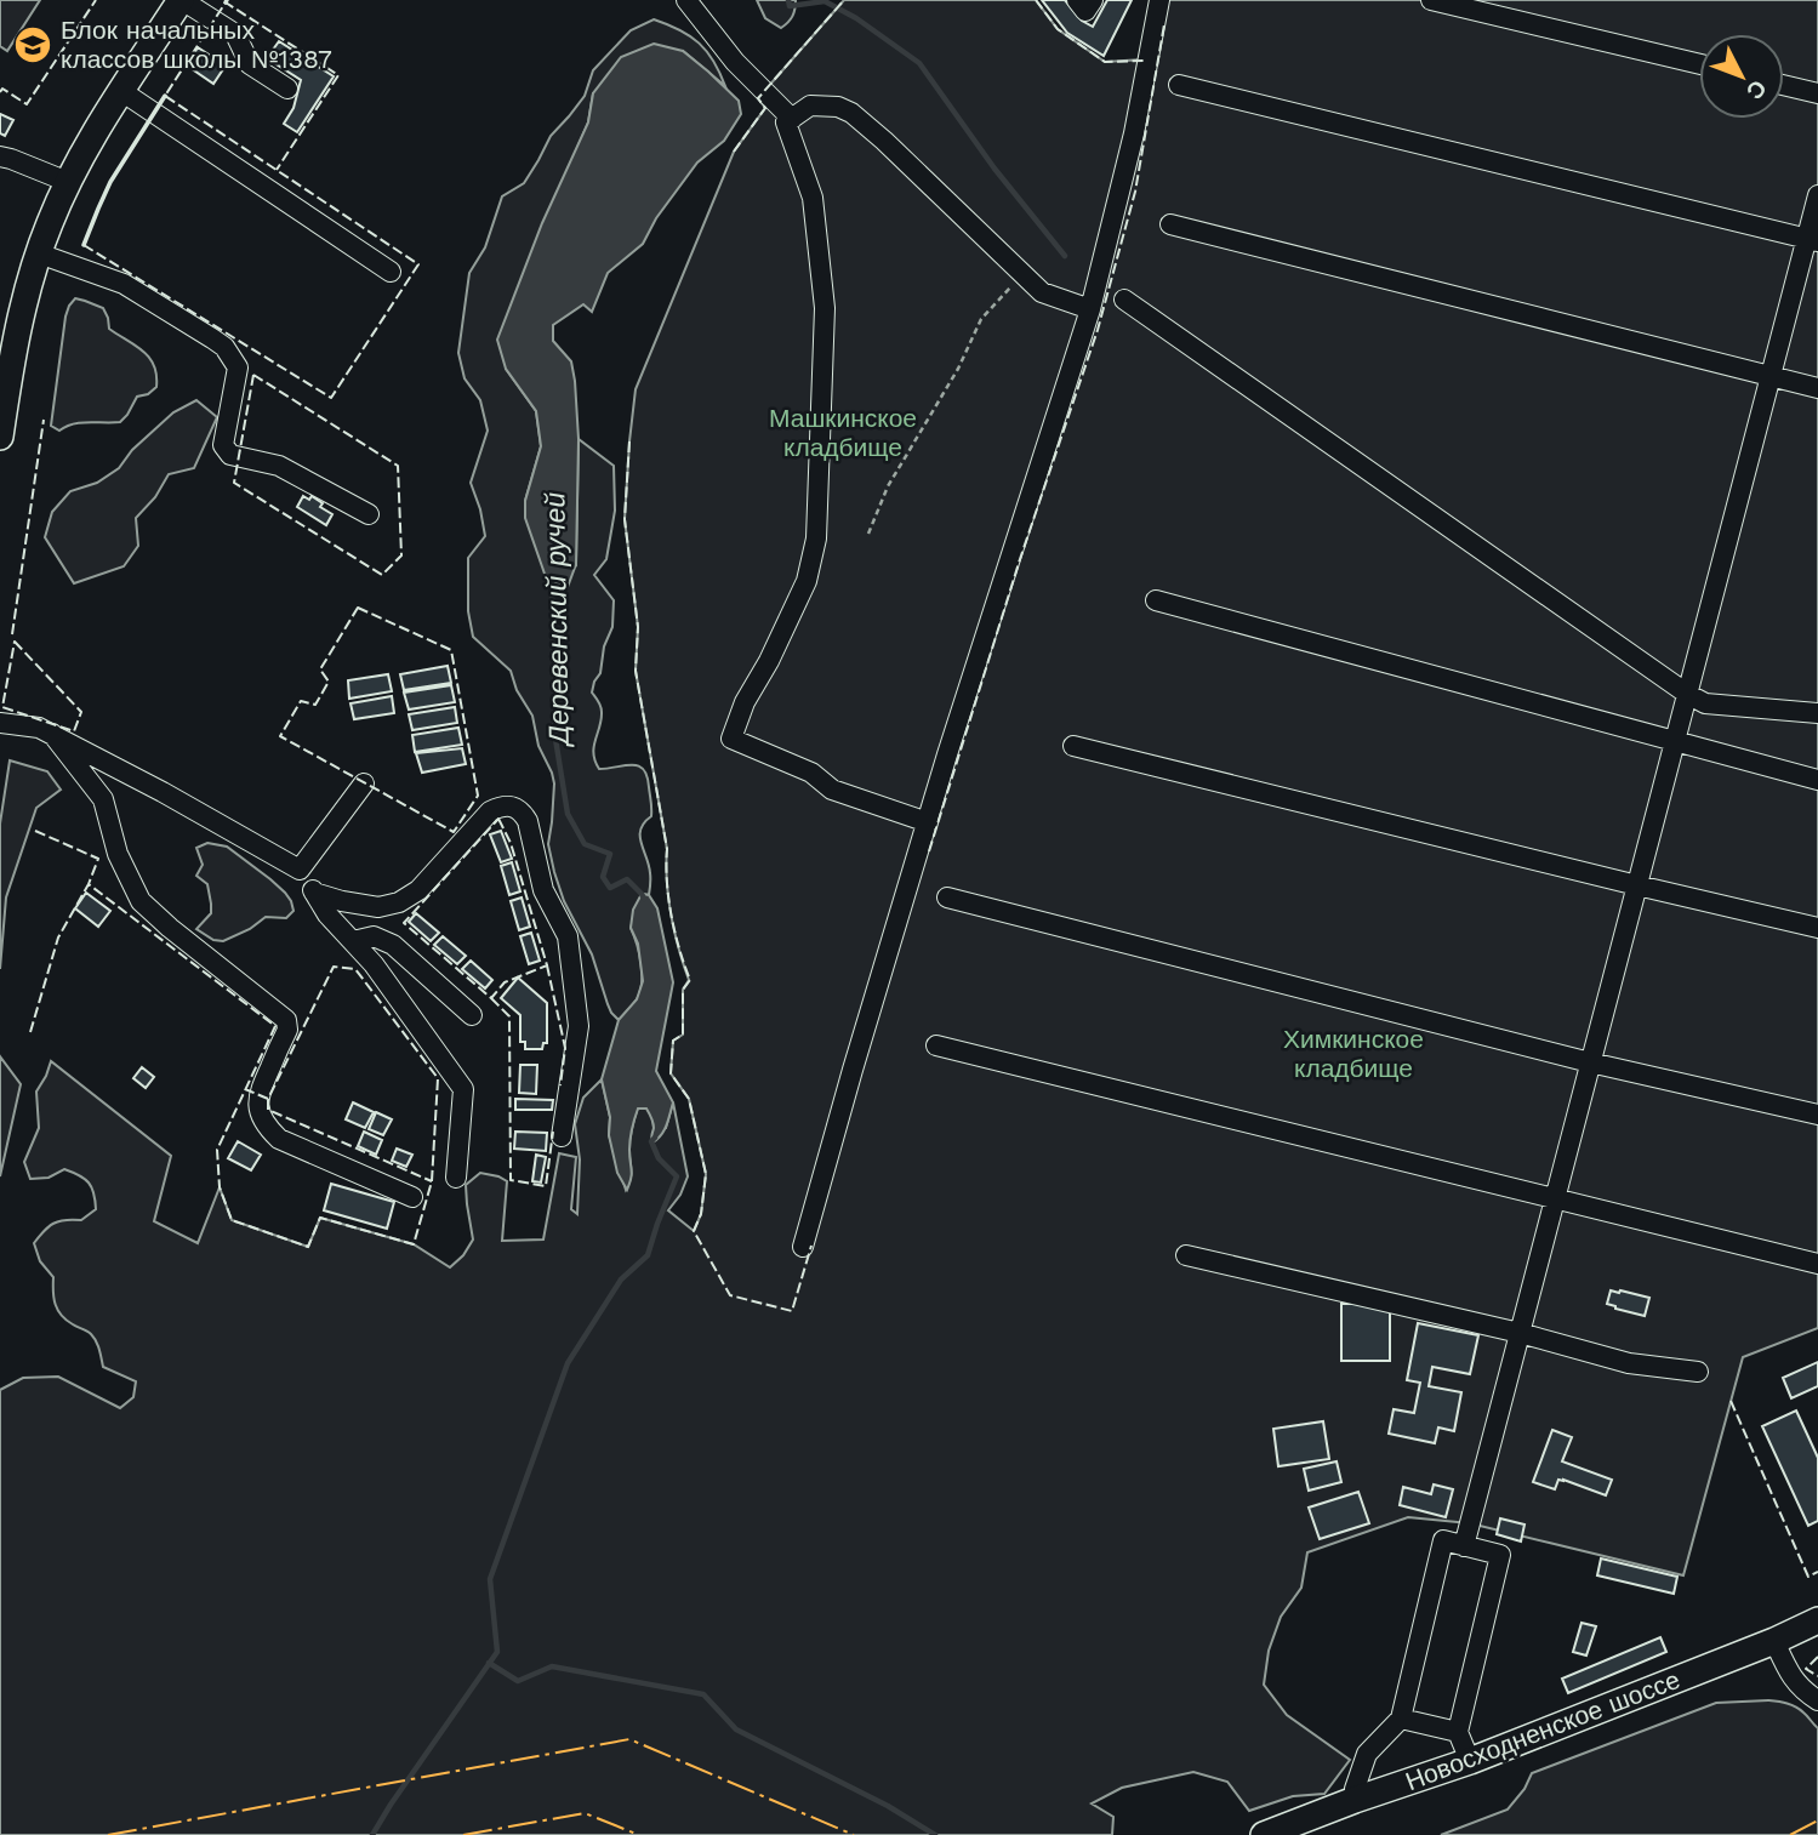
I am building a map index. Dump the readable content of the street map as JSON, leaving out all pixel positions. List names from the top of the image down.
{
  "streets": {
    "main road": ["Новосходненское шоссе"]
  },
  "water": ["Деревенский ручей"],
  "parks": ["Машкинское кладбище", "Химкинское кладбище"],
  "places": {
    "school or university": ["Блок начальных классов школы №1387"]
  },
  "north": "bottom right"
}
